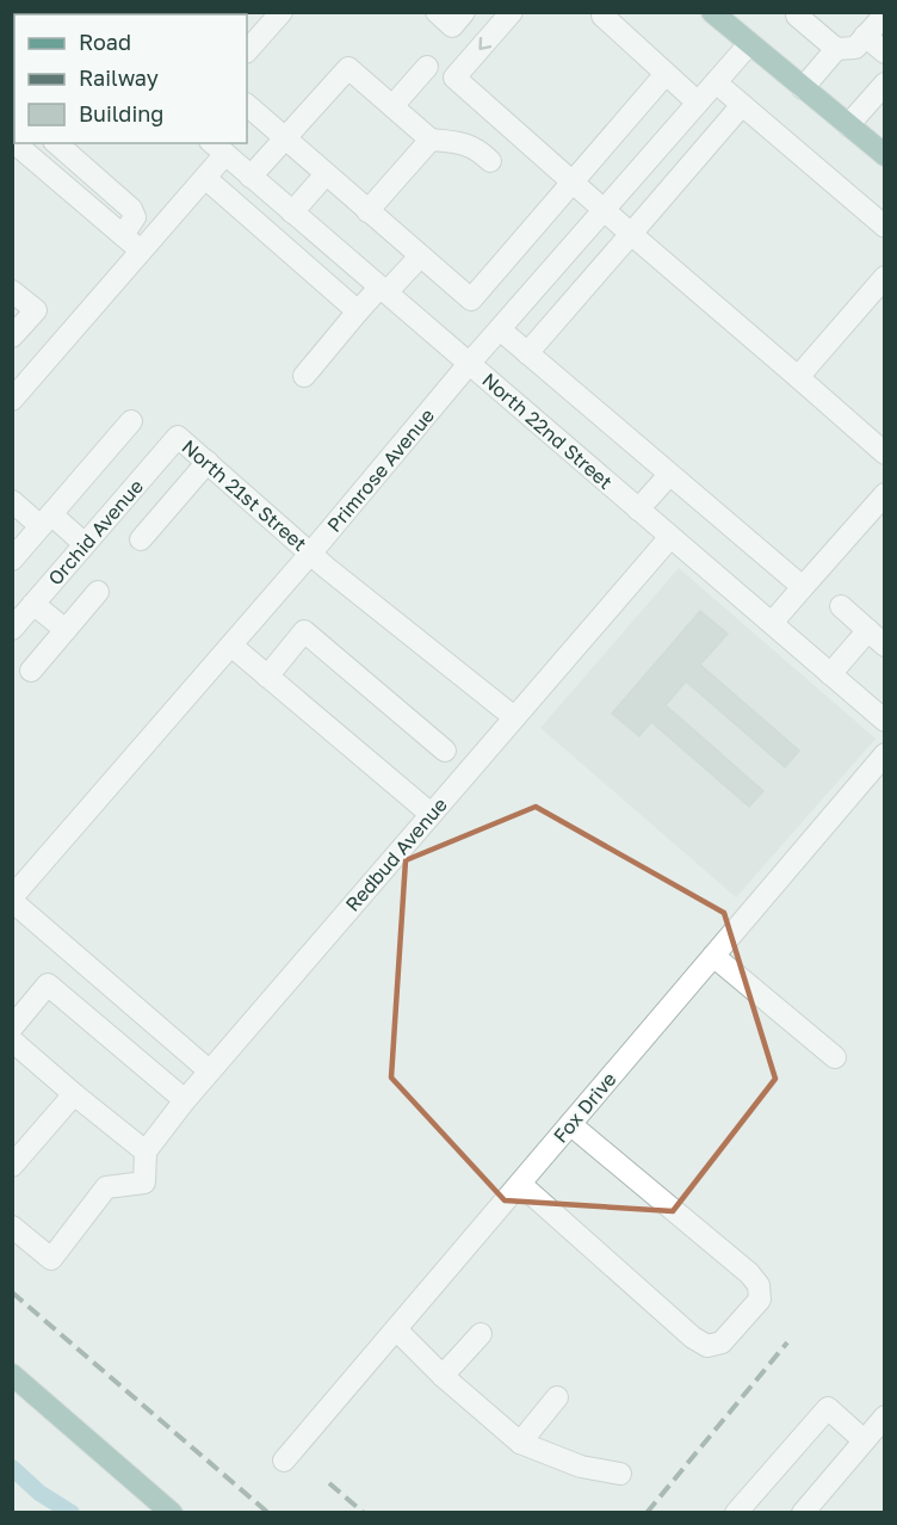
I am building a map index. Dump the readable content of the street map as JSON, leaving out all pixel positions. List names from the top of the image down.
{
  "streets": {
    "street": [
      "North 22nd Street",
      "Primrose Avenue",
      "North 21st Street",
      "Orchid Avenue",
      "Redbud Avenue",
      "Fox Drive"
    ]
  },
  "crossings": [
    ["North 22nd Street", "Primrose Avenue"],
    ["North 22nd Street", "Redbud Avenue"],
    ["Primrose Avenue", "North 21st Street"],
    ["North 21st Street", "Orchid Avenue"],
    ["North 21st Street", "Redbud Avenue"]
  ],
  "legend": ["Road", "Railway", "Building"]
}
